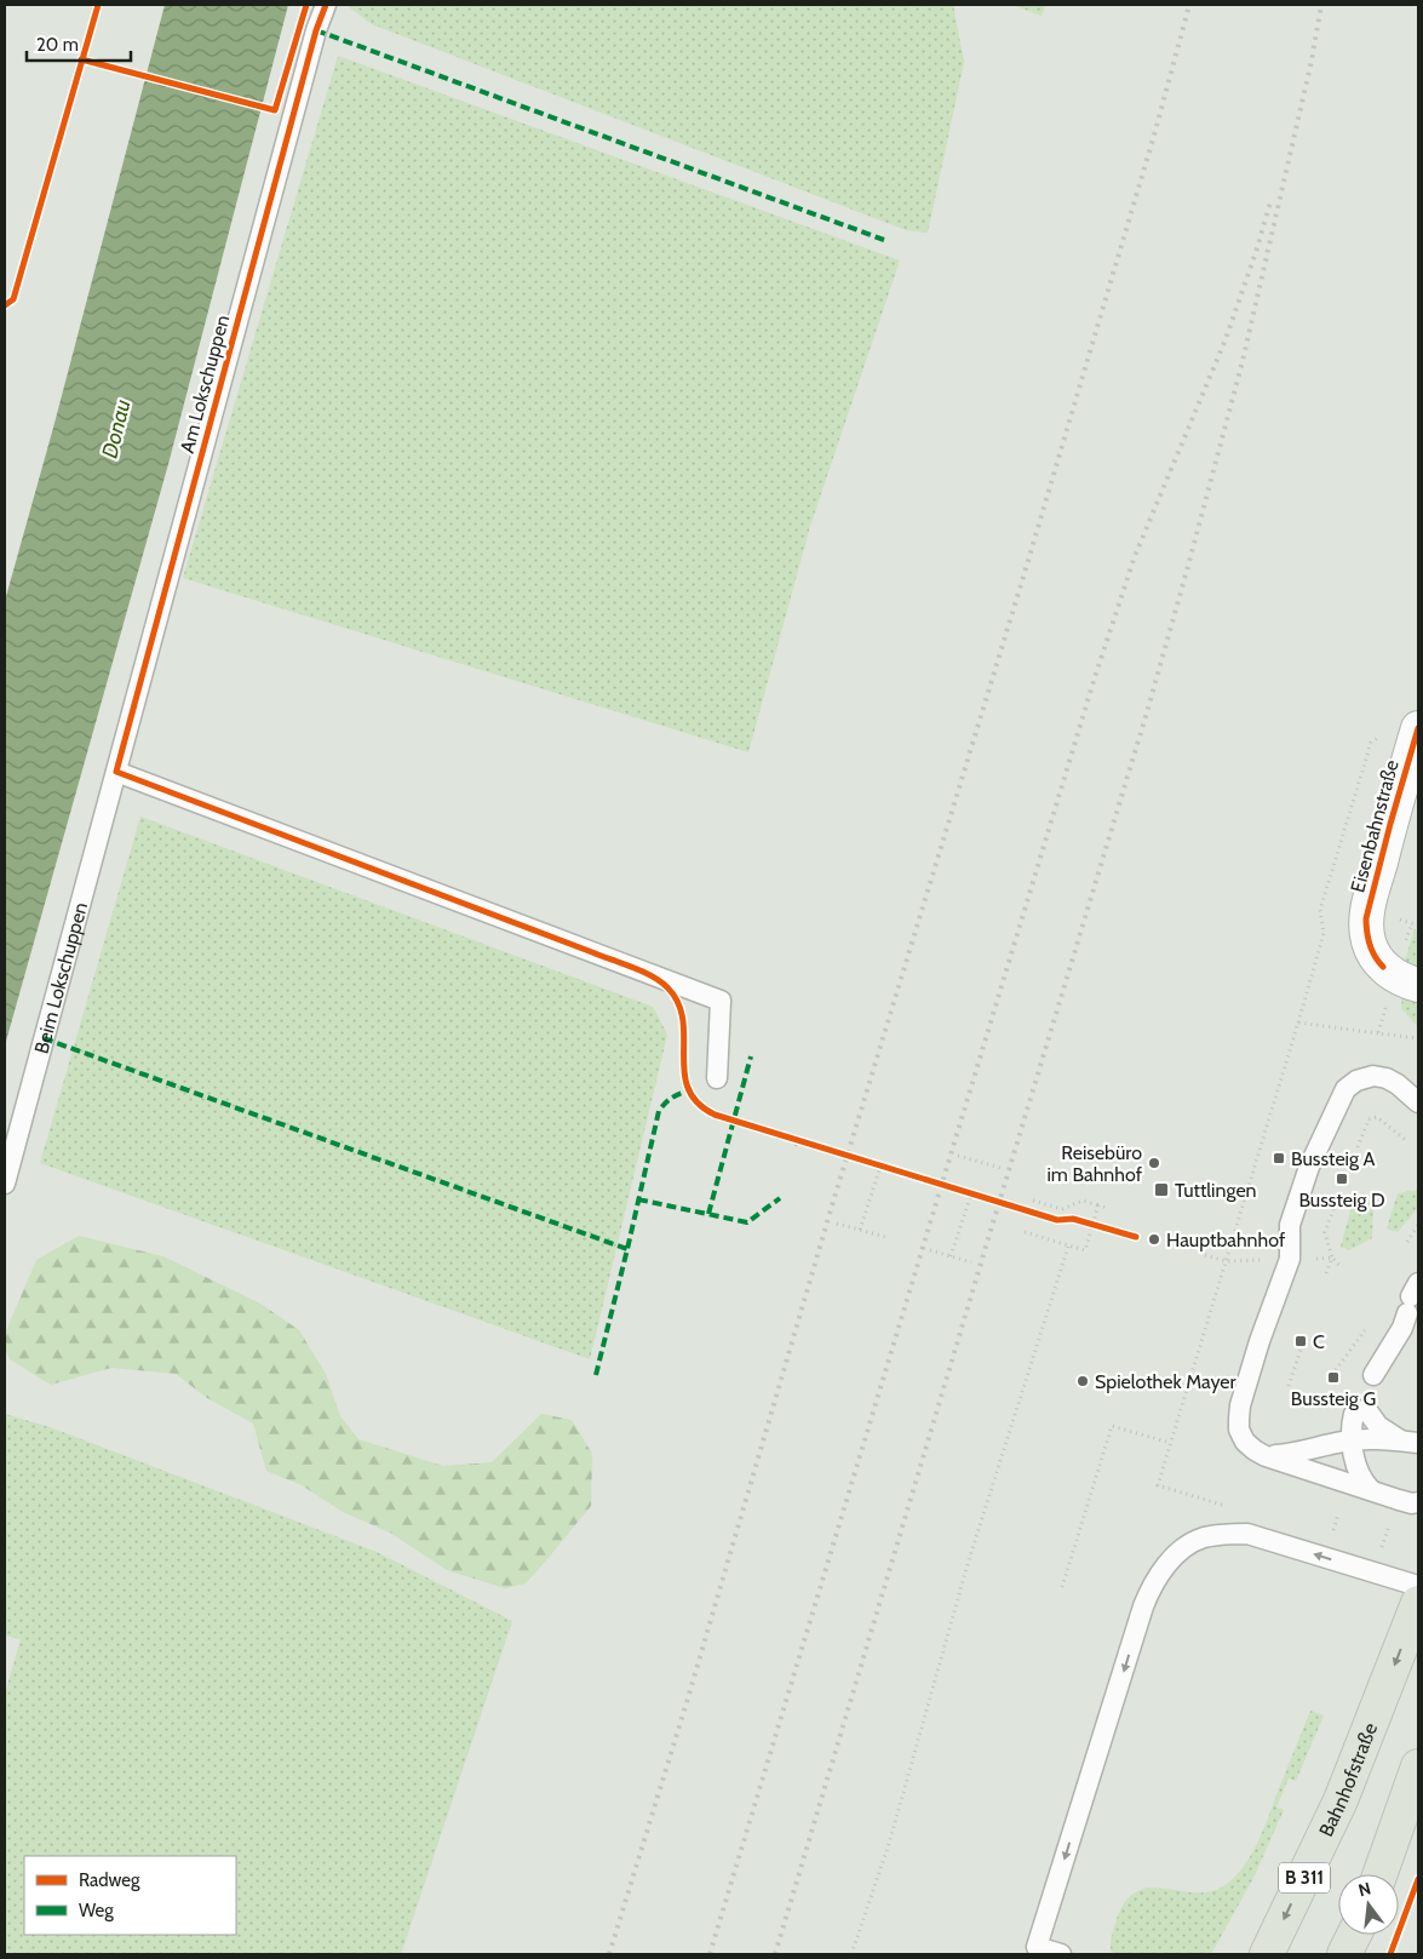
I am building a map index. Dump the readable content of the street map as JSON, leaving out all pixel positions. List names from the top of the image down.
{
  "streets": {
    "main road": ["Bahnhofstraße", "B 311"],
    "street": ["Eisenbahnstraße"],
    "lane": ["Am Lokschuppen", "Beim Lokschuppen"]
  },
  "crossings": [
    ["Am Lokschuppen", "Beim Lokschuppen"]
  ],
  "water": ["Donau"],
  "places": {
    "transit": [
      "Bussteig A",
      "Bussteig D",
      "Tuttlingen",
      "C",
      "Bussteig G"
    ],
    "other": ["Reisebüro im Bahnhof", "Hauptbahnhof", "Spielothek Mayer"]
  },
  "legend": ["Radweg", "Weg"],
  "scale_bar": "20 m",
  "north": "top"
}
